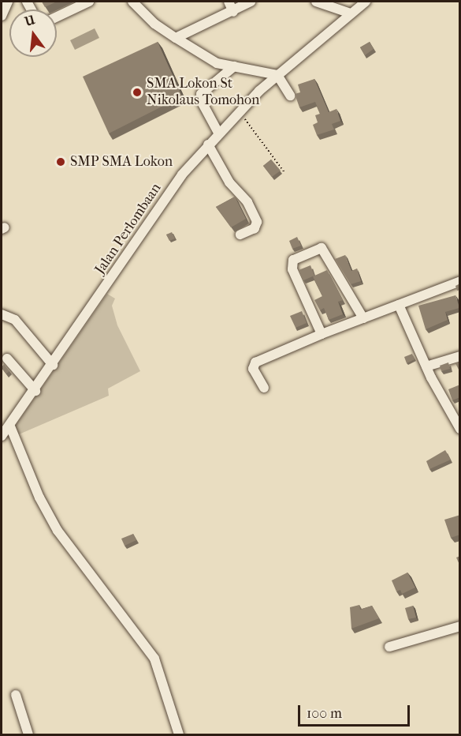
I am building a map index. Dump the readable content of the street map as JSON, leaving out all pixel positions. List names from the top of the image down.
{
  "streets": {
    "street": ["Jalan Perlombaan"]
  },
  "places": ["SMA Lokon St Nikolaus Tomohon", "SMP SMA Lokon"],
  "scale_bar": "100 m",
  "north": "top"
}
